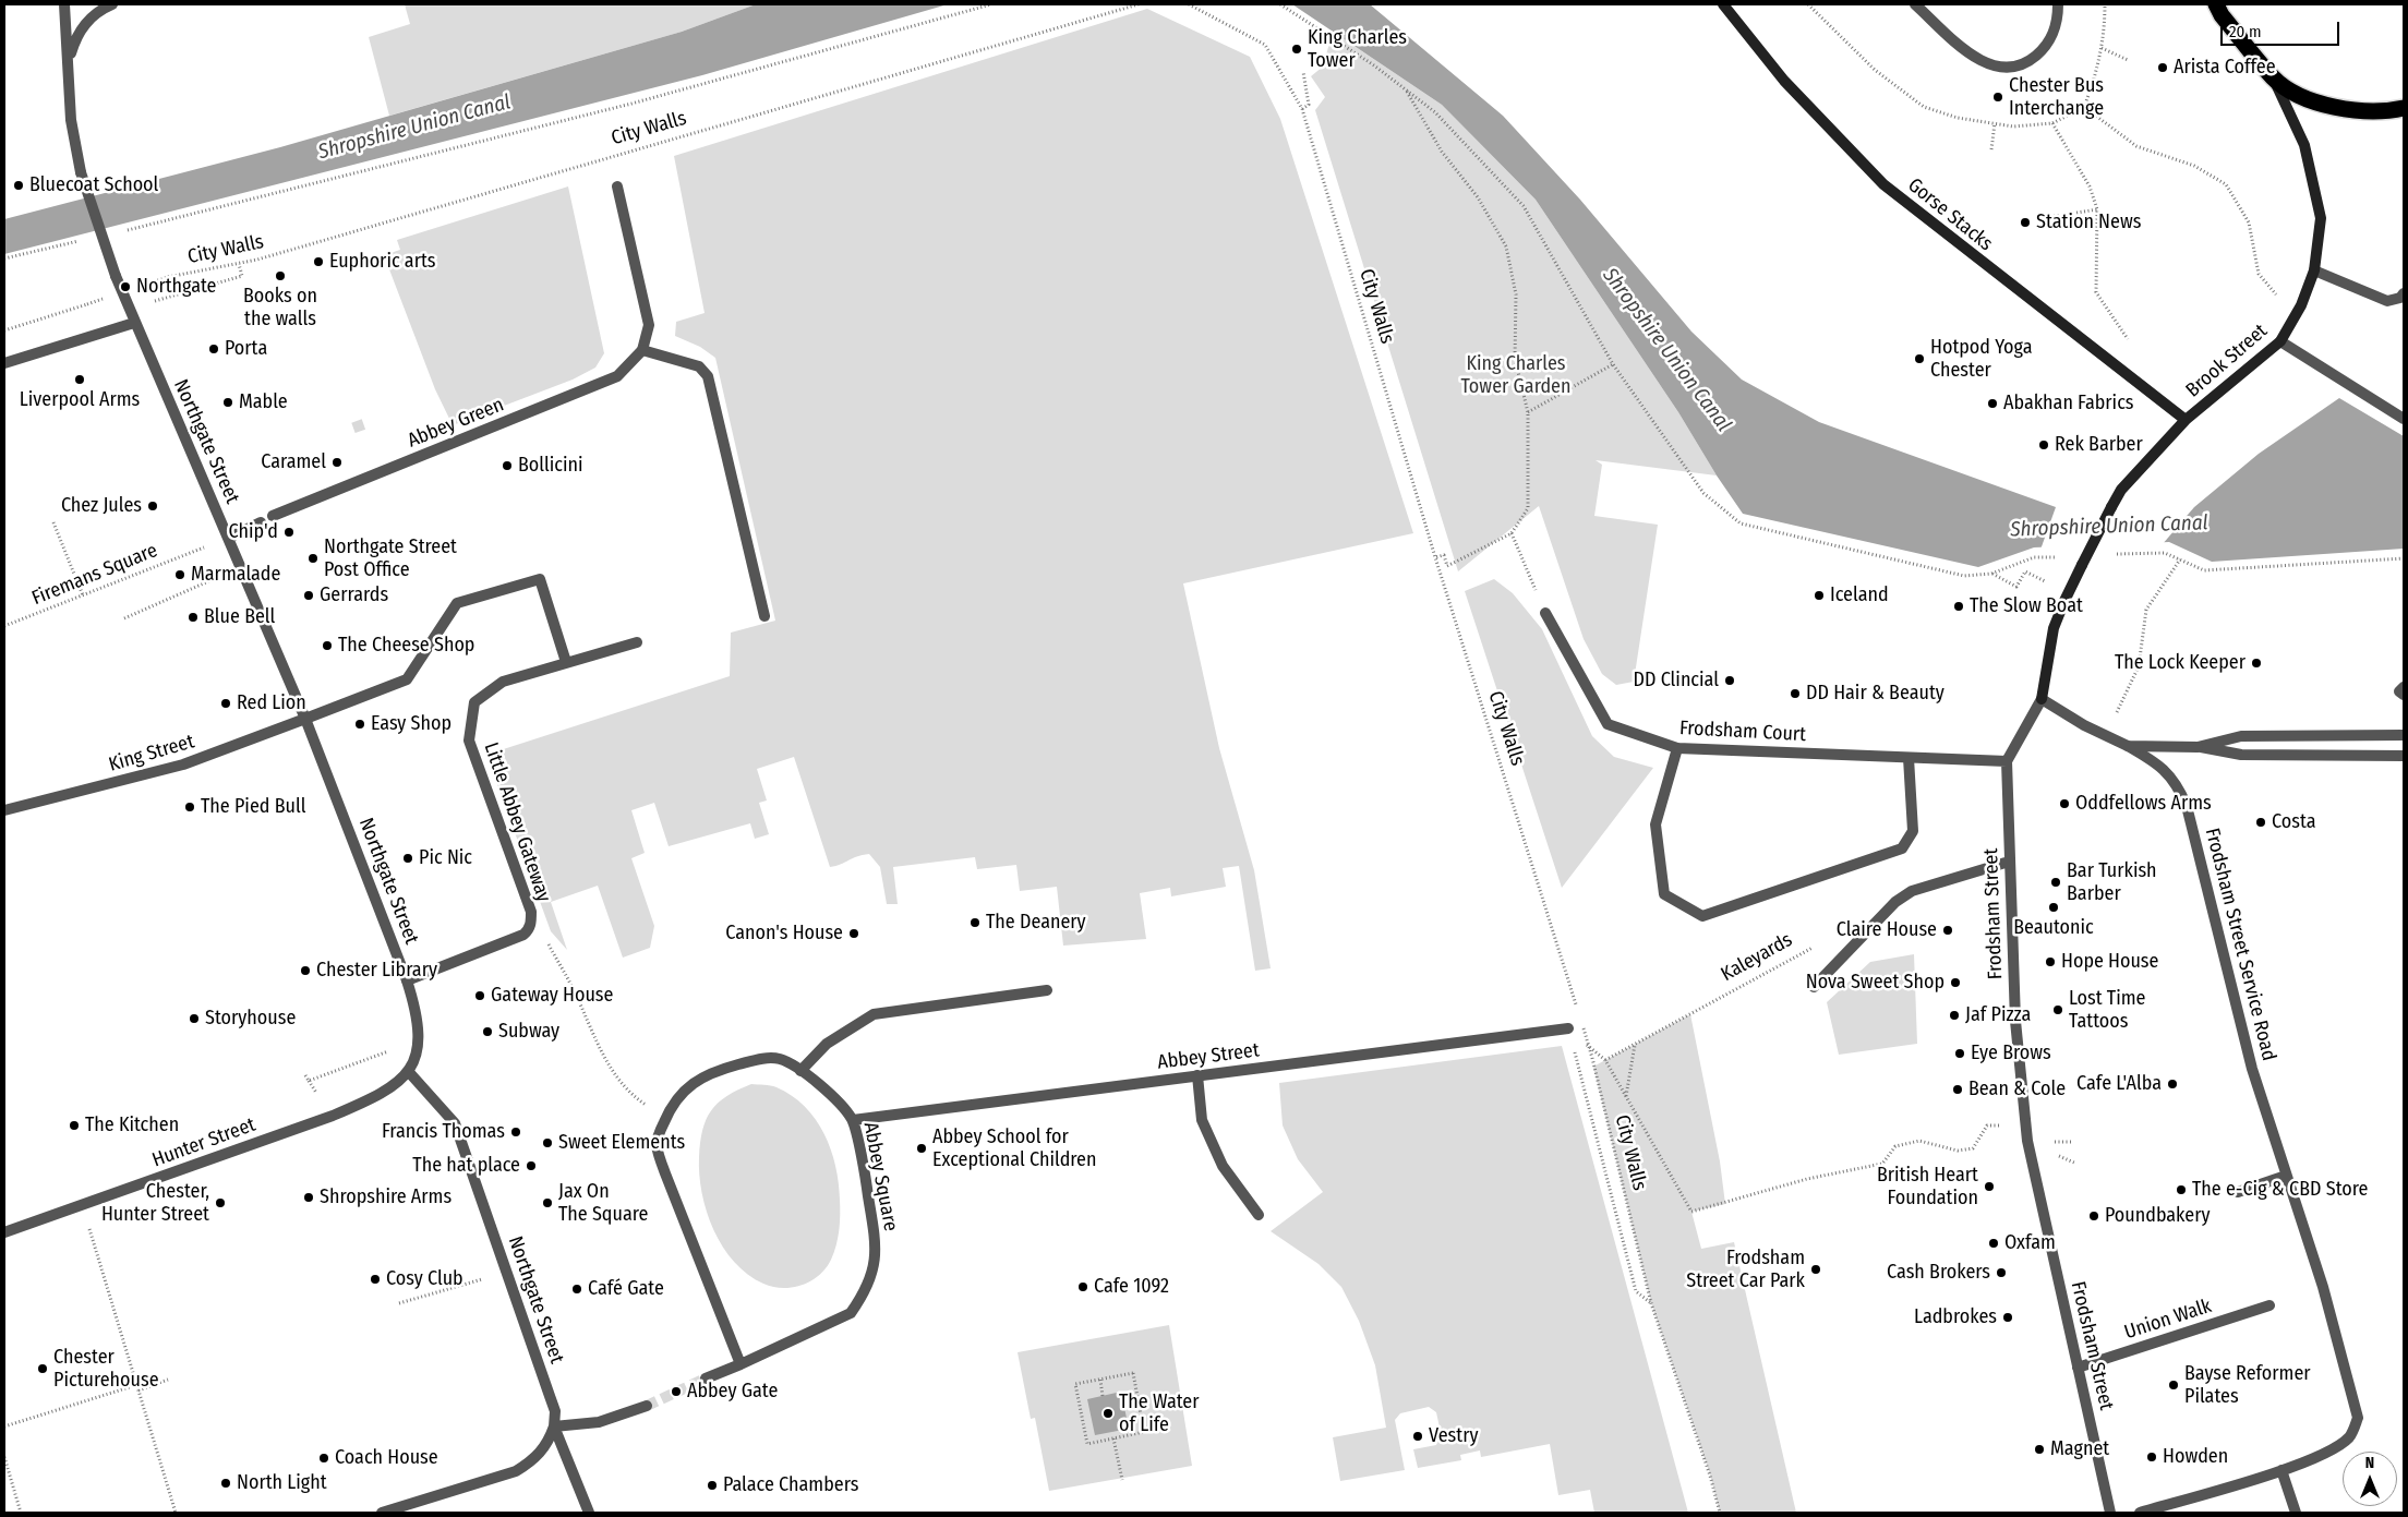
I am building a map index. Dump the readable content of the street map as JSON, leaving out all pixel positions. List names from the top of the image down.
{
  "streets": {
    "street": [
      "Gorse Stacks",
      "Brook Street",
      "Abbey Green",
      "Northgate Street",
      "Frodsham Court",
      "King Street",
      "Little Abbey Gateway",
      "Frodsham Street",
      "Frodsham Street Service Road",
      "Abbey Street",
      "Hunter Street",
      "Abbey Square",
      "Union Walk"
    ],
    "path": ["City Walls", "Firemans Square", "Kaleyards"]
  },
  "crossings": [
    ["Gorse Stacks", "Brook Street"],
    ["Northgate Street", "King Street"],
    ["Northgate Street", "Little Abbey Gateway"],
    ["Northgate Street", "Hunter Street"],
    ["Frodsham Court", "Frodsham Street"],
    ["King Street", "Little Abbey Gateway"],
    ["Frodsham Street", "Union Walk"],
    ["Abbey Street", "Abbey Square"]
  ],
  "water": ["Shropshire Union Canal"],
  "parks": ["King Charles Tower Garden"],
  "places": [
    "King Charles Tower",
    "Arista Coffee",
    "Chester Bus Interchange",
    "Bluecoat School",
    "Station News",
    "Euphoric arts",
    "Books on the walls",
    "Northgate",
    "Porta",
    "Hotpod Yoga Chester",
    "Liverpool Arms",
    "Mable",
    "Abakhan Fabrics",
    "Rek Barber",
    "Caramel",
    "Bollicini",
    "Chez Jules",
    "Chip'd",
    "Northgate Street Post Office",
    "Marmalade",
    "Gerrards",
    "Iceland",
    "The Slow Boat",
    "Blue Bell",
    "The Cheese Shop",
    "The Lock Keeper",
    "DD Clincial",
    "DD Hair & Beauty",
    "Red Lion",
    "Easy Shop",
    "Oddfellows Arms",
    "The Pied Bull",
    "Costa",
    "Pic Nic",
    "Bar Turkish Barber",
    "Beautonic",
    "The Deanery",
    "Claire House",
    "Canon's House",
    "Hope House",
    "Chester Library",
    "Nova Sweet Shop",
    "Gateway House",
    "Lost Time Tattoos",
    "Jaf Pizza",
    "Storyhouse",
    "Subway",
    "Eye Brows",
    "Cafe L'Alba",
    "Bean & Cole",
    "The Kitchen",
    "Francis Thomas",
    "Sweet Elements",
    "Abbey School for Exceptional Children",
    "The hat place",
    "British Heart Foundation",
    "The e-Cig & CBD Store",
    "Shropshire Arms",
    "Chester, Hunter Street",
    "Jax On The Square",
    "Poundbakery",
    "Oxfam",
    "Frodsham Street Car Park",
    "Cash Brokers",
    "Cosy Club",
    "Cafe 1092",
    "Café Gate",
    "Ladbrokes",
    "Chester Picturehouse",
    "Bayse Reformer Pilates",
    "Abbey Gate",
    "The Water of Life",
    "Vestry",
    "Magnet",
    "Howden",
    "Coach House",
    "North Light",
    "Palace Chambers"
  ],
  "scale_bar": "20 m",
  "north": "top"
}
